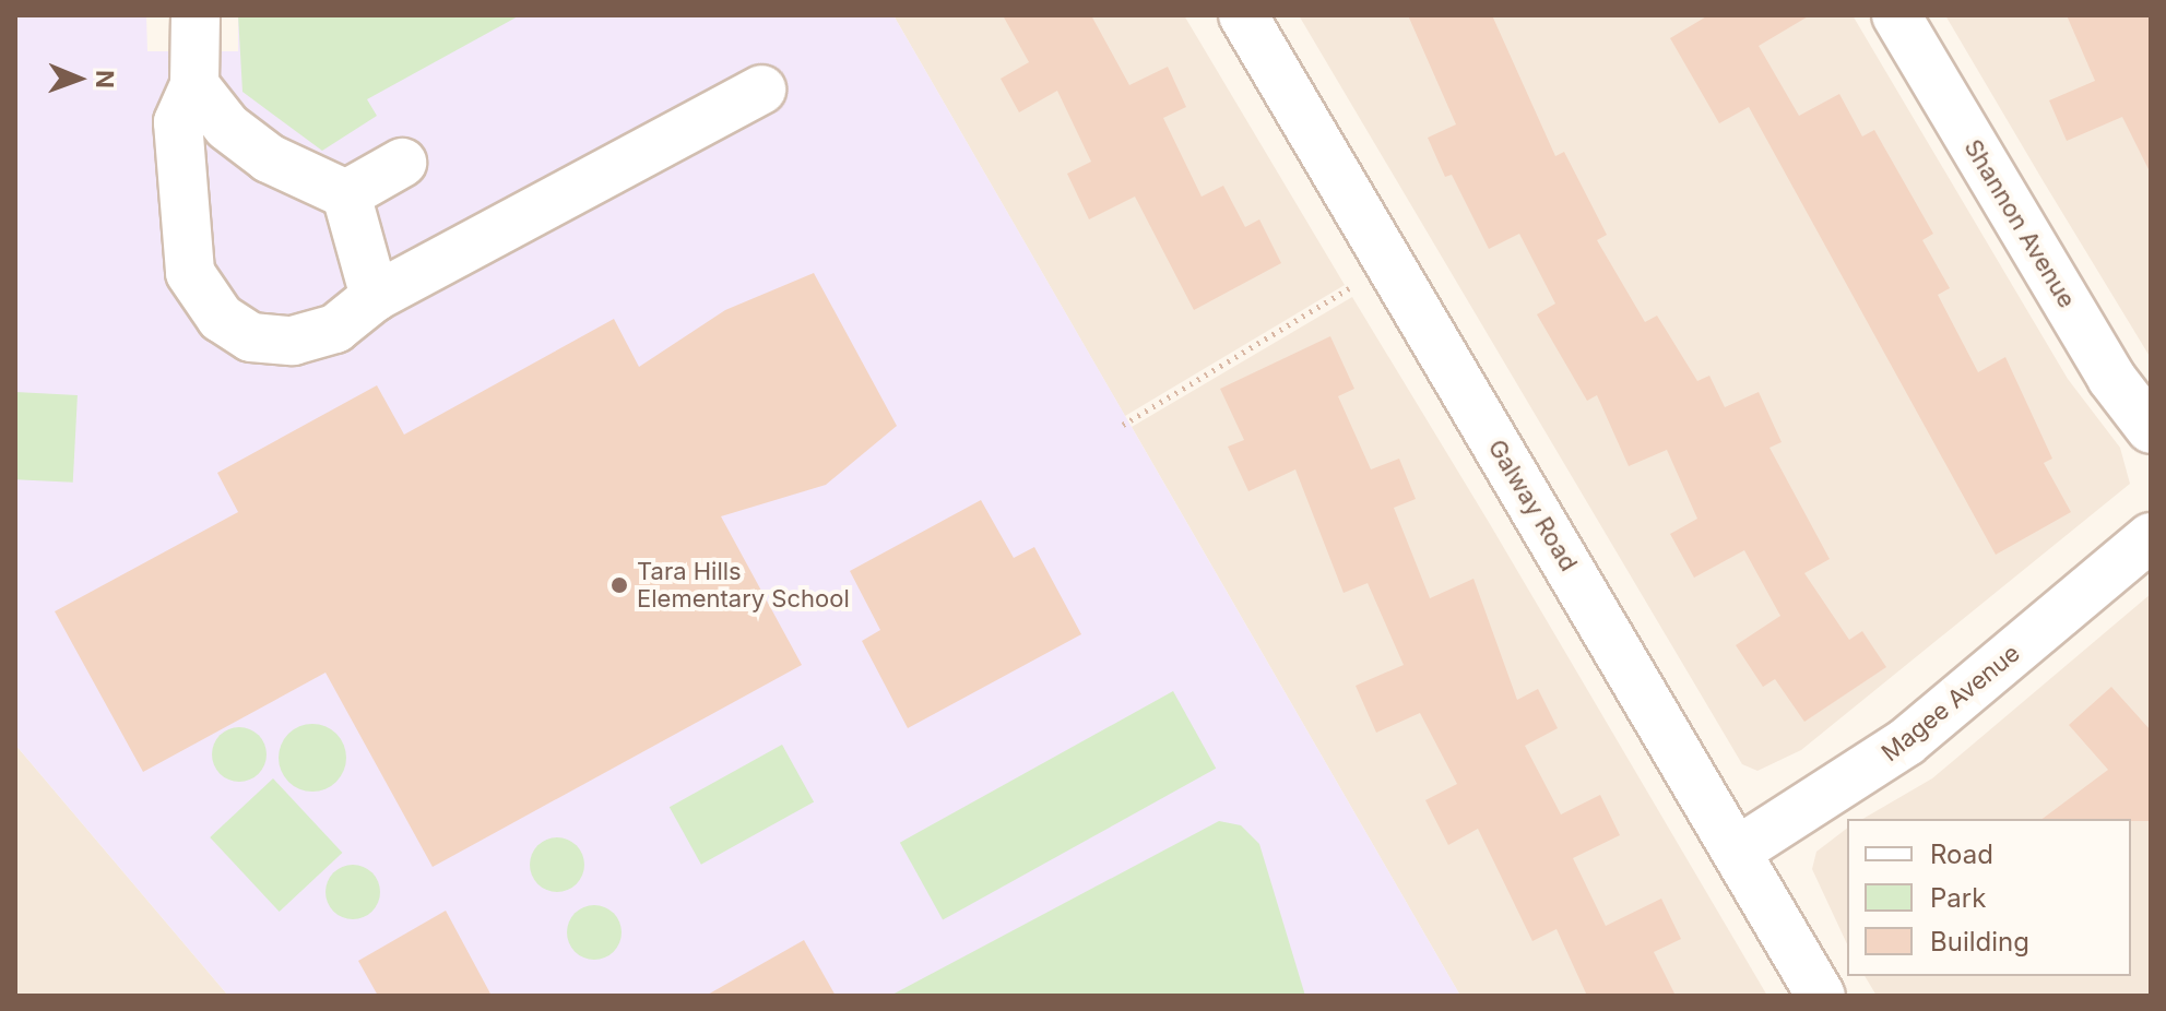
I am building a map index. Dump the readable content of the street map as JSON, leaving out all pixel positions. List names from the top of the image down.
{
  "streets": {
    "street": ["Shannon Avenue", "Galway Road", "Magee Avenue"]
  },
  "crossings": [
    ["Galway Road", "Magee Avenue"]
  ],
  "places": ["Tara Hills Elementary School"],
  "legend": ["Road", "Park", "Building"],
  "north": "right"
}
